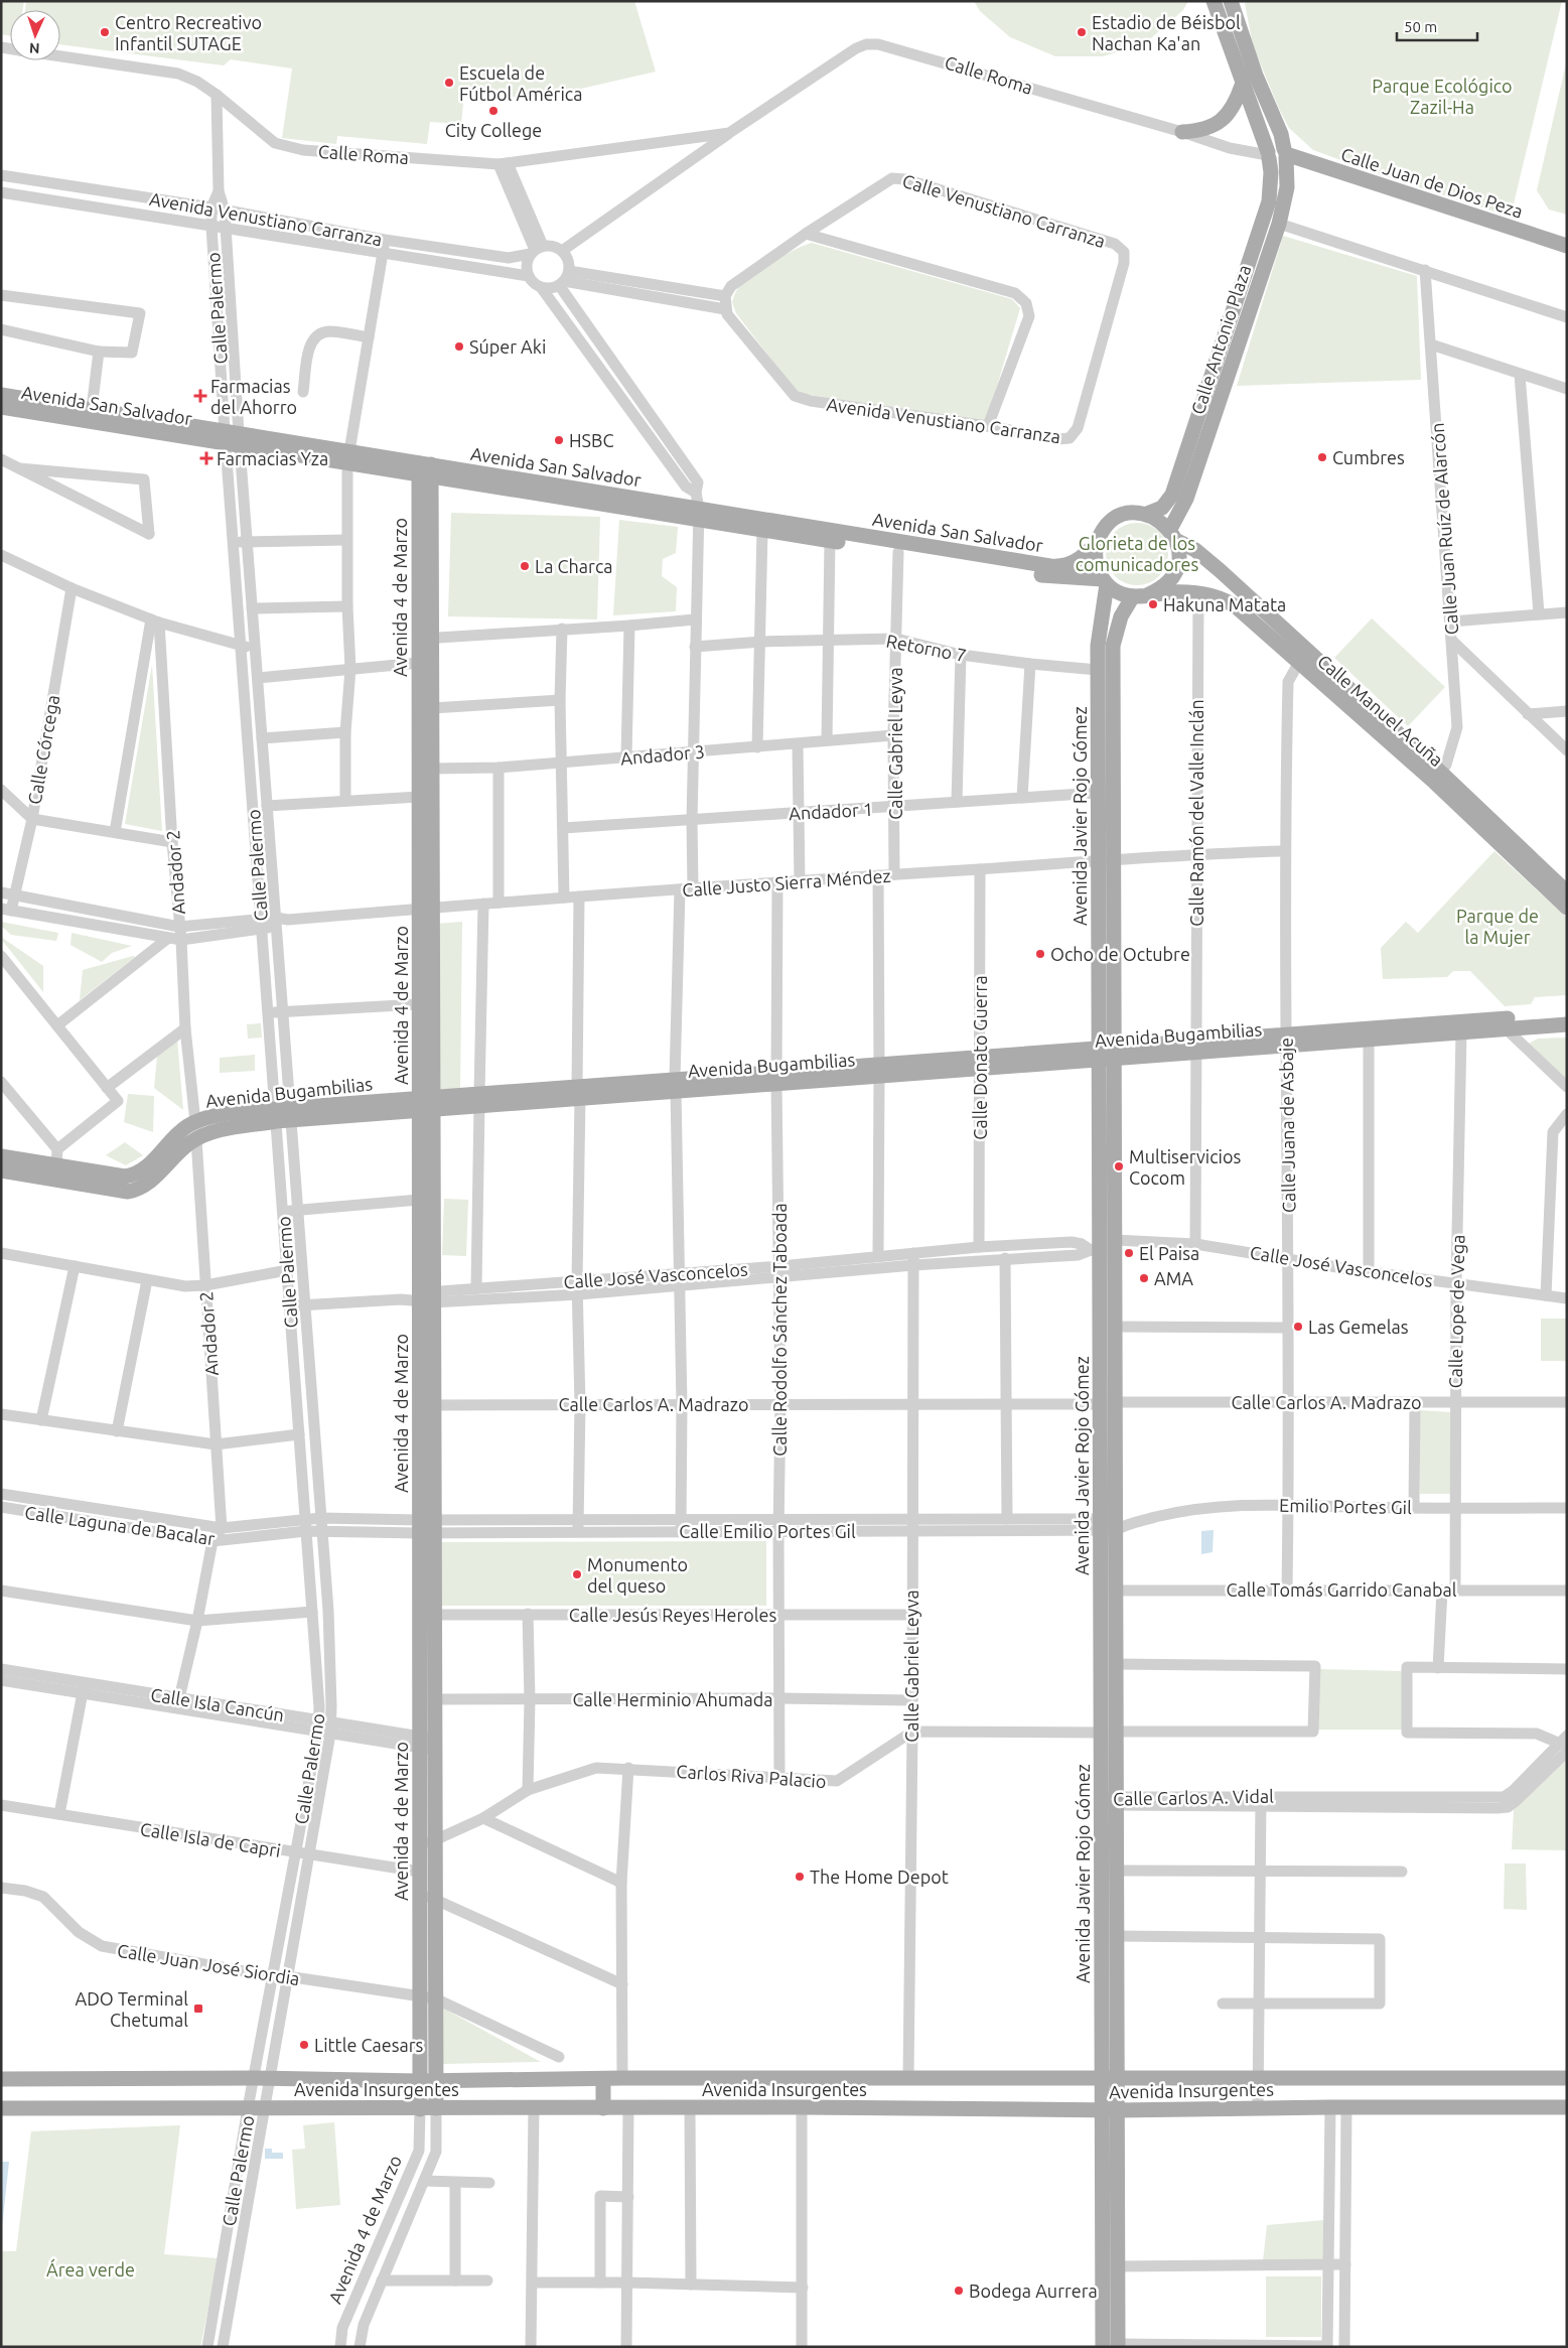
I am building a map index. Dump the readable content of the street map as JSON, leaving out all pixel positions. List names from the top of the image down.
{
  "streets": {
    "main road": [
      "Calle Juan de Dios Peza",
      "Calle Antonio Plaza",
      "Avenida San Salvador",
      "Avenida 4 de Marzo",
      "Calle Manuel Acuña",
      "Avenida Javier Rojo Gómez",
      "Avenida Bugambilias",
      "Avenida Insurgentes"
    ],
    "street": [
      "Calle Roma",
      "Calle Venustiano Carranza",
      "Avenida Venustiano Carranza",
      "Calle Palermo",
      "Calle Juan Ruíz de Alarcón",
      "Retorno 7",
      "Calle Gabriel Leyva",
      "Calle Córcega",
      "Andador 3",
      "Andador 1",
      "Calle Ramón del Valle Inclán",
      "Andador 2",
      "Calle Justo Sierra Méndez",
      "Calle Donato Guerra",
      "Calle Juana de Asbaje",
      "Calle José Vasconcelos",
      "Calle Lope de Vega",
      "Calle Rodolfo Sánchez Taboada",
      "Calle Carlos A. Madrazo",
      "Emilio Portes Gil",
      "Calle Laguna de Bacalar",
      "Calle Emilio Portes Gil",
      "Calle Tomás Garrido Canabal",
      "Calle Jesús Reyes Heroles",
      "Calle Herminio Ahumada",
      "Calle Isla Cancún",
      "Carlos Riva Palacio",
      "Calle Carlos A. Vidal",
      "Calle Isla de Capri",
      "Calle Juan José Siordia"
    ]
  },
  "crossings": [
    ["Calle Roma", "Avenida Venustiano Carranza"],
    ["Calle Roma", "Calle Palermo"],
    ["Calle Roma", "Calle Antonio Plaza"],
    ["Calle Juan de Dios Peza", "Calle Antonio Plaza"],
    ["Calle Venustiano Carranza", "Avenida Venustiano Carranza"],
    ["Avenida Venustiano Carranza", "Calle Palermo"],
    ["Calle Palermo", "Avenida San Salvador"],
    ["Calle Palermo", "Calle Justo Sierra Méndez"],
    ["Calle Palermo", "Avenida Bugambilias"],
    ["Calle Palermo", "Calle José Vasconcelos"],
    ["Calle Palermo", "Calle Laguna de Bacalar"],
    ["Calle Palermo", "Calle Isla Cancún"],
    ["Calle Palermo", "Calle Isla de Capri"],
    ["Calle Palermo", "Calle Juan José Siordia"],
    ["Calle Palermo", "Avenida Insurgentes"],
    ["Calle Antonio Plaza", "Avenida San Salvador"],
    ["Calle Antonio Plaza", "Calle Manuel Acuña"],
    ["Calle Antonio Plaza", "Avenida Javier Rojo Gómez"],
    ["Avenida San Salvador", "Avenida 4 de Marzo"],
    ["Avenida San Salvador", "Calle Manuel Acuña"],
    ["Avenida San Salvador", "Calle Gabriel Leyva"],
    ["Avenida San Salvador", "Avenida Javier Rojo Gómez"],
    ["Calle Juan Ruíz de Alarcón", "Calle Manuel Acuña"],
    ["Avenida 4 de Marzo", "Andador 3"],
    ["Avenida 4 de Marzo", "Calle Justo Sierra Méndez"],
    ["Avenida 4 de Marzo", "Avenida Bugambilias"],
    ["Avenida 4 de Marzo", "Calle José Vasconcelos"],
    ["Avenida 4 de Marzo", "Calle Carlos A. Madrazo"],
    ["Avenida 4 de Marzo", "Calle Laguna de Bacalar"],
    ["Avenida 4 de Marzo", "Calle Emilio Portes Gil"],
    ["Avenida 4 de Marzo", "Calle Jesús Reyes Heroles"],
    ["Avenida 4 de Marzo", "Calle Herminio Ahumada"],
    ["Avenida 4 de Marzo", "Calle Isla Cancún"],
    ["Avenida 4 de Marzo", "Carlos Riva Palacio"],
    ["Avenida 4 de Marzo", "Calle Isla de Capri"],
    ["Avenida 4 de Marzo", "Calle Juan José Siordia"],
    ["Avenida 4 de Marzo", "Avenida Insurgentes"],
    ["Retorno 7", "Calle Gabriel Leyva"],
    ["Retorno 7", "Avenida Javier Rojo Gómez"],
    ["Calle Manuel Acuña", "Calle Ramón del Valle Inclán"],
    ["Calle Manuel Acuña", "Avenida Javier Rojo Gómez"],
    ["Calle Manuel Acuña", "Calle Juana de Asbaje"],
    ["Calle Gabriel Leyva", "Andador 3"],
    ["Calle Gabriel Leyva", "Andador 1"],
    ["Calle Gabriel Leyva", "Calle Justo Sierra Méndez"],
    ["Calle Gabriel Leyva", "Calle José Vasconcelos"],
    ["Calle Gabriel Leyva", "Calle Carlos A. Madrazo"],
    ["Calle Gabriel Leyva", "Calle Emilio Portes Gil"],
    ["Calle Gabriel Leyva", "Calle Jesús Reyes Heroles"],
    ["Calle Gabriel Leyva", "Calle Herminio Ahumada"],
    ["Calle Gabriel Leyva", "Carlos Riva Palacio"],
    ["Calle Gabriel Leyva", "Avenida Insurgentes"],
    ["Andador 1", "Avenida Javier Rojo Gómez"],
    ["Calle Ramón del Valle Inclán", "Calle Justo Sierra Méndez"],
    ["Calle Ramón del Valle Inclán", "Avenida Bugambilias"],
    ["Calle Ramón del Valle Inclán", "Calle José Vasconcelos"],
    ["Avenida Javier Rojo Gómez", "Calle Justo Sierra Méndez"],
    ["Avenida Javier Rojo Gómez", "Avenida Bugambilias"],
    ["Avenida Javier Rojo Gómez", "Calle José Vasconcelos"],
    ["Avenida Javier Rojo Gómez", "Calle Carlos A. Madrazo"],
    ["Avenida Javier Rojo Gómez", "Emilio Portes Gil"],
    ["Avenida Javier Rojo Gómez", "Calle Emilio Portes Gil"],
    ["Avenida Javier Rojo Gómez", "Calle Tomás Garrido Canabal"],
    ["Avenida Javier Rojo Gómez", "Calle Carlos A. Vidal"],
    ["Avenida Javier Rojo Gómez", "Avenida Insurgentes"],
    ["Andador 2", "Avenida Bugambilias"],
    ["Andador 2", "Calle Laguna de Bacalar"],
    ["Calle Justo Sierra Méndez", "Calle Donato Guerra"],
    ["Calle Justo Sierra Méndez", "Calle Juana de Asbaje"],
    ["Calle Justo Sierra Méndez", "Calle Rodolfo Sánchez Taboada"],
    ["Avenida Bugambilias", "Calle Donato Guerra"],
    ["Avenida Bugambilias", "Calle Juana de Asbaje"],
    ["Avenida Bugambilias", "Calle Lope de Vega"],
    ["Avenida Bugambilias", "Calle Rodolfo Sánchez Taboada"],
    ["Calle Donato Guerra", "Calle José Vasconcelos"],
    ["Calle Juana de Asbaje", "Calle José Vasconcelos"],
    ["Calle Juana de Asbaje", "Calle Carlos A. Madrazo"],
    ["Calle Juana de Asbaje", "Emilio Portes Gil"],
    ["Calle Juana de Asbaje", "Calle Tomás Garrido Canabal"],
    ["Calle José Vasconcelos", "Calle Lope de Vega"],
    ["Calle José Vasconcelos", "Calle Rodolfo Sánchez Taboada"],
    ["Calle Lope de Vega", "Calle Carlos A. Madrazo"],
    ["Calle Lope de Vega", "Emilio Portes Gil"],
    ["Calle Lope de Vega", "Calle Tomás Garrido Canabal"],
    ["Calle Rodolfo Sánchez Taboada", "Calle Carlos A. Madrazo"],
    ["Calle Rodolfo Sánchez Taboada", "Calle Emilio Portes Gil"],
    ["Calle Rodolfo Sánchez Taboada", "Calle Jesús Reyes Heroles"],
    ["Calle Rodolfo Sánchez Taboada", "Calle Herminio Ahumada"],
    ["Calle Rodolfo Sánchez Taboada", "Carlos Riva Palacio"],
    ["Emilio Portes Gil", "Calle Emilio Portes Gil"],
    ["Calle Laguna de Bacalar", "Calle Emilio Portes Gil"]
  ],
  "parks": [
    "Parque Ecológico Zazil-Ha",
    "Glorieta de los comunicadores",
    "Parque de la Mujer",
    "Área verde"
  ],
  "places": {
    "other": [
      "Centro Recreativo Infantil SUTAGE",
      "Estadio de Béisbol Nachan Ka'an",
      "Escuela de Fútbol América",
      "City College",
      "Súper Aki",
      "HSBC",
      "Cumbres",
      "La Charca",
      "Hakuna Matata",
      "Ocho de Octubre",
      "Multiservicios Cocom",
      "El Paisa",
      "AMA",
      "Las Gemelas",
      "Monumento del queso",
      "The Home Depot",
      "Little Caesars",
      "Bodega Aurrera"
    ],
    "health": ["Farmacias del Ahorro", "Farmacias Yza"],
    "transit": ["ADO Terminal Chetumal"]
  },
  "scale_bar": "50 m",
  "north": "bottom"
}
